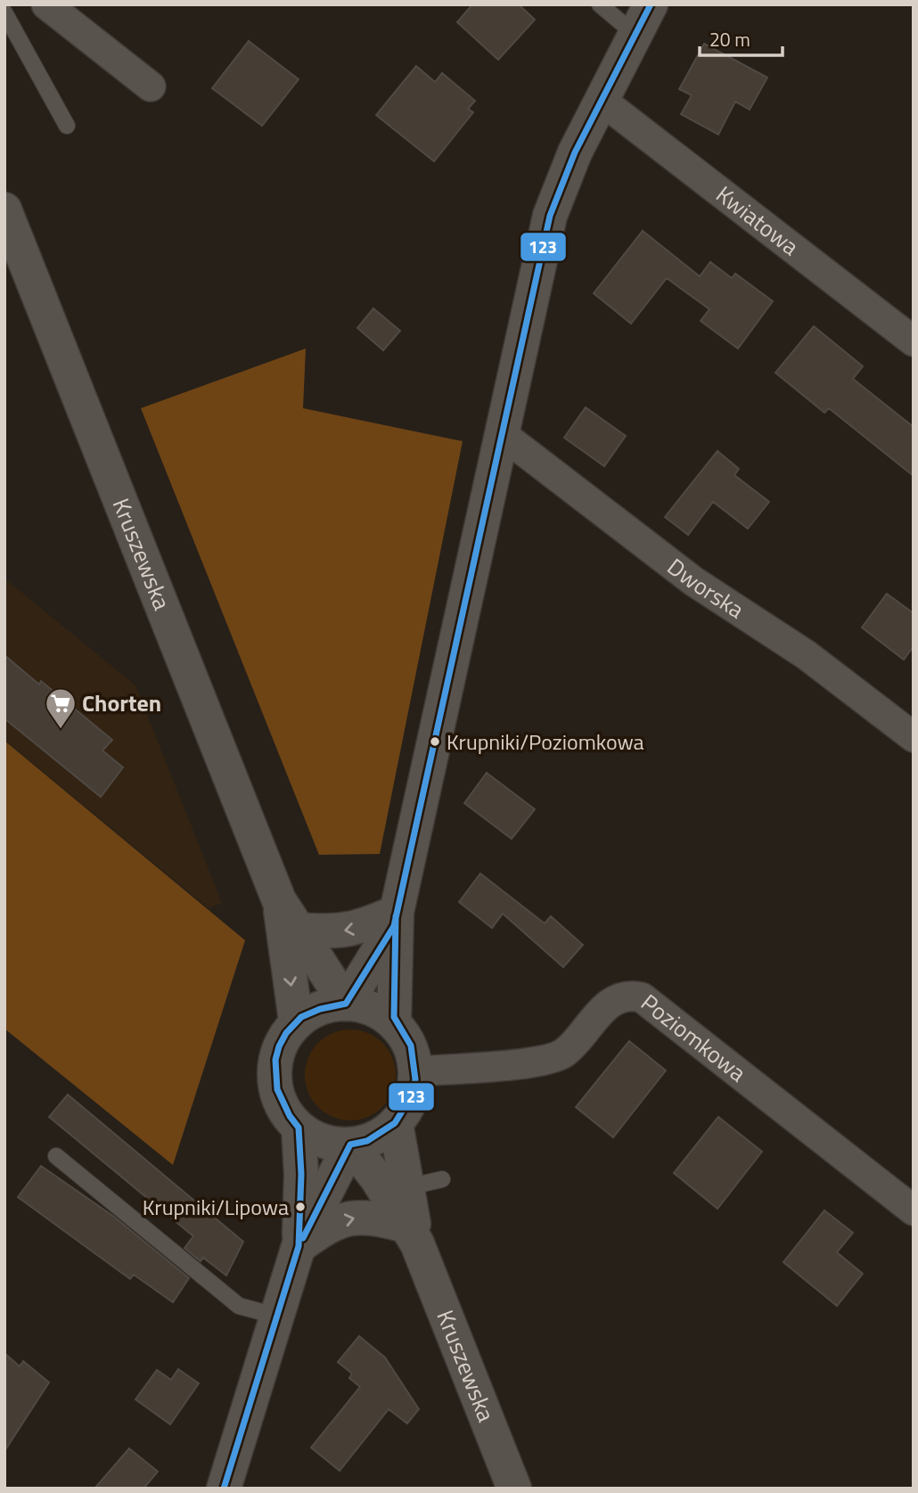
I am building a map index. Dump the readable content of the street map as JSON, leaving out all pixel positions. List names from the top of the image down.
{
  "streets": {
    "street": [
      "Kwiatowa",
      "Kruszewska",
      "Dworska",
      "Poziomkowa"
    ]
  },
  "crossings": [
    ["Kruszewska", "Poziomkowa"]
  ],
  "places": {
    "supermarket": ["Chorten"],
    "other": ["Krupniki/Poziomkowa", "Krupniki/Lipowa"]
  },
  "lines": ["transit line 123"],
  "scale_bar": "20 m"
}
